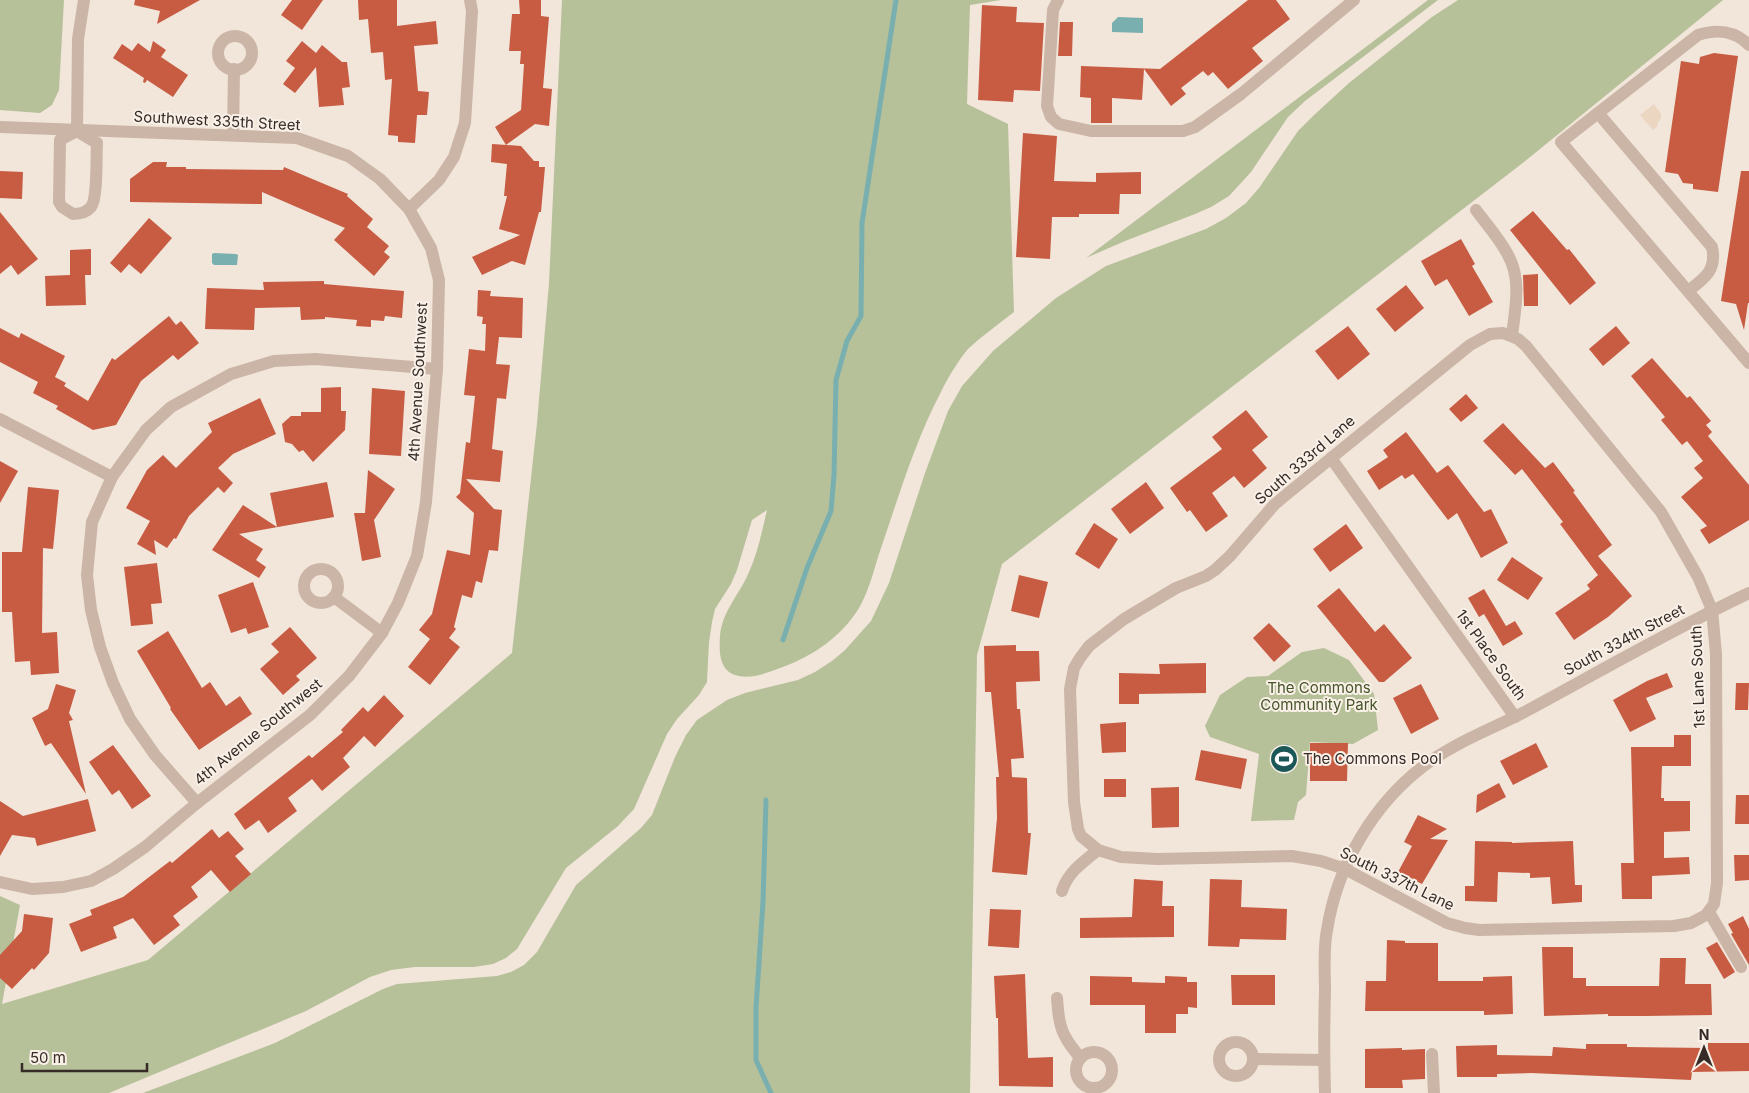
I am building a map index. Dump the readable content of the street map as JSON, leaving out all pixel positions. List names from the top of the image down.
{
  "streets": {
    "street": [
      "Southwest 335th Street",
      "4th Avenue Southwest",
      "South 333rd Lane",
      "South 334th Street",
      "1st Place South",
      "1st Lane South",
      "South 337th Lane"
    ]
  },
  "crossings": [
    ["Southwest 335th Street", "4th Avenue Southwest"],
    ["South 333rd Lane", "1st Place South"],
    ["South 333rd Lane", "1st Lane South"],
    ["South 333rd Lane", "South 337th Lane"],
    ["South 334th Street", "1st Place South"],
    ["South 334th Street", "1st Lane South"],
    ["1st Place South", "South 337th Lane"],
    ["1st Lane South", "South 337th Lane"]
  ],
  "parks": ["The Commons Community Park"],
  "places": {
    "sports": ["The Commons Pool"]
  },
  "scale_bar": "50 m",
  "north": "top"
}
